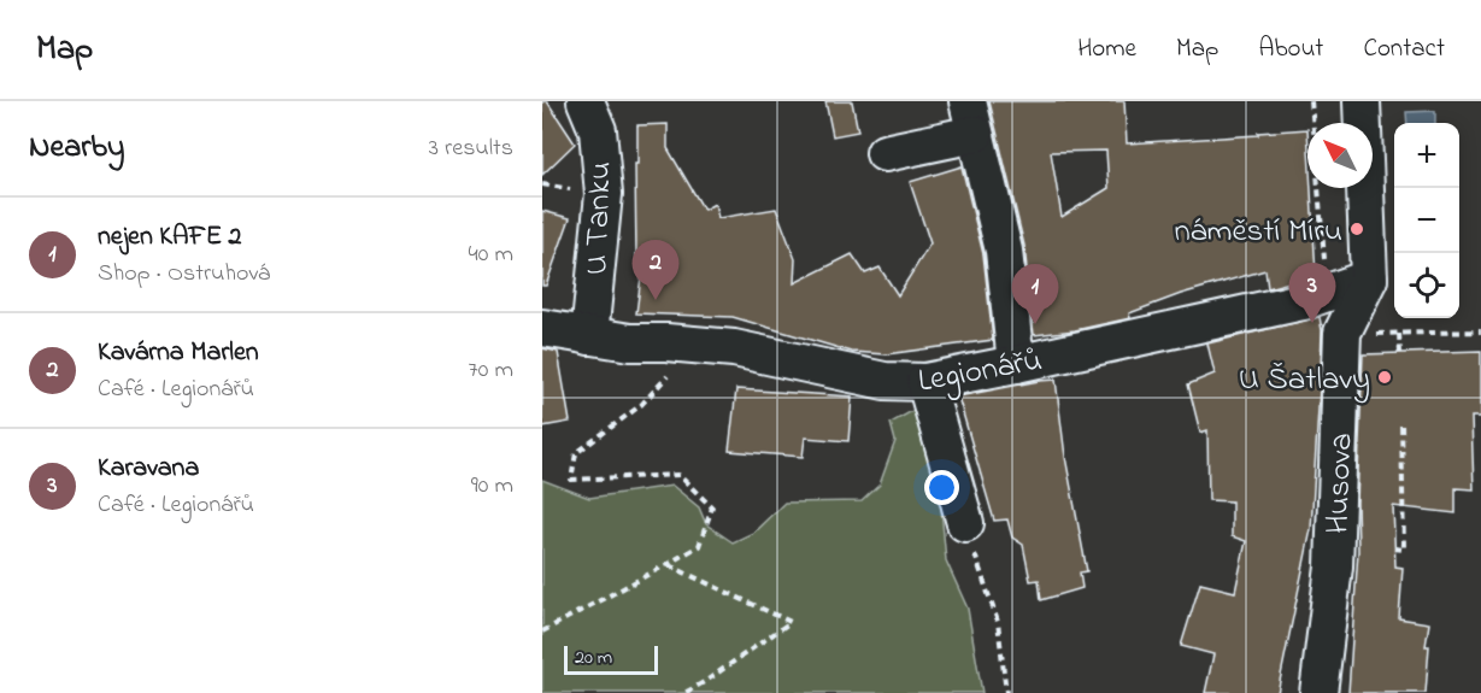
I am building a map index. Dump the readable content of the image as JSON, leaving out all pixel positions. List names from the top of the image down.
{
  "streets": {
    "street": ["U Tanku", "Legionářů", "Husova"]
  },
  "crossings": [
    ["U Tanku", "Legionářů"],
    ["Legionářů", "Husova"]
  ],
  "places": ["náměstí Míru", "U Šatlavy"],
  "scale_bar": "20 m",
  "north": "top left",
  "page": {
    "header": "Map",
    "nav": [
      "Home",
      "Map",
      "About",
      "Contact"
    ],
    "heading": ["Nearby", "3 results"],
    "map_buttons": ["+", "−"],
    "list": [
      {
        "mark": "1",
        "name": "nejen KAFE 2",
        "note": "Shop · Ostruhová",
        "value": "40 m"
      },
      {
        "mark": "2",
        "name": "Kavárna Marlen",
        "note": "Café · Legionářů",
        "value": "70 m"
      },
      {
        "mark": "3",
        "name": "Karavana",
        "note": "Café · Legionářů",
        "value": "90 m"
      }
    ],
    "pins": ["2", "3", "1"],
    "scale": "20 m"
  }
}
